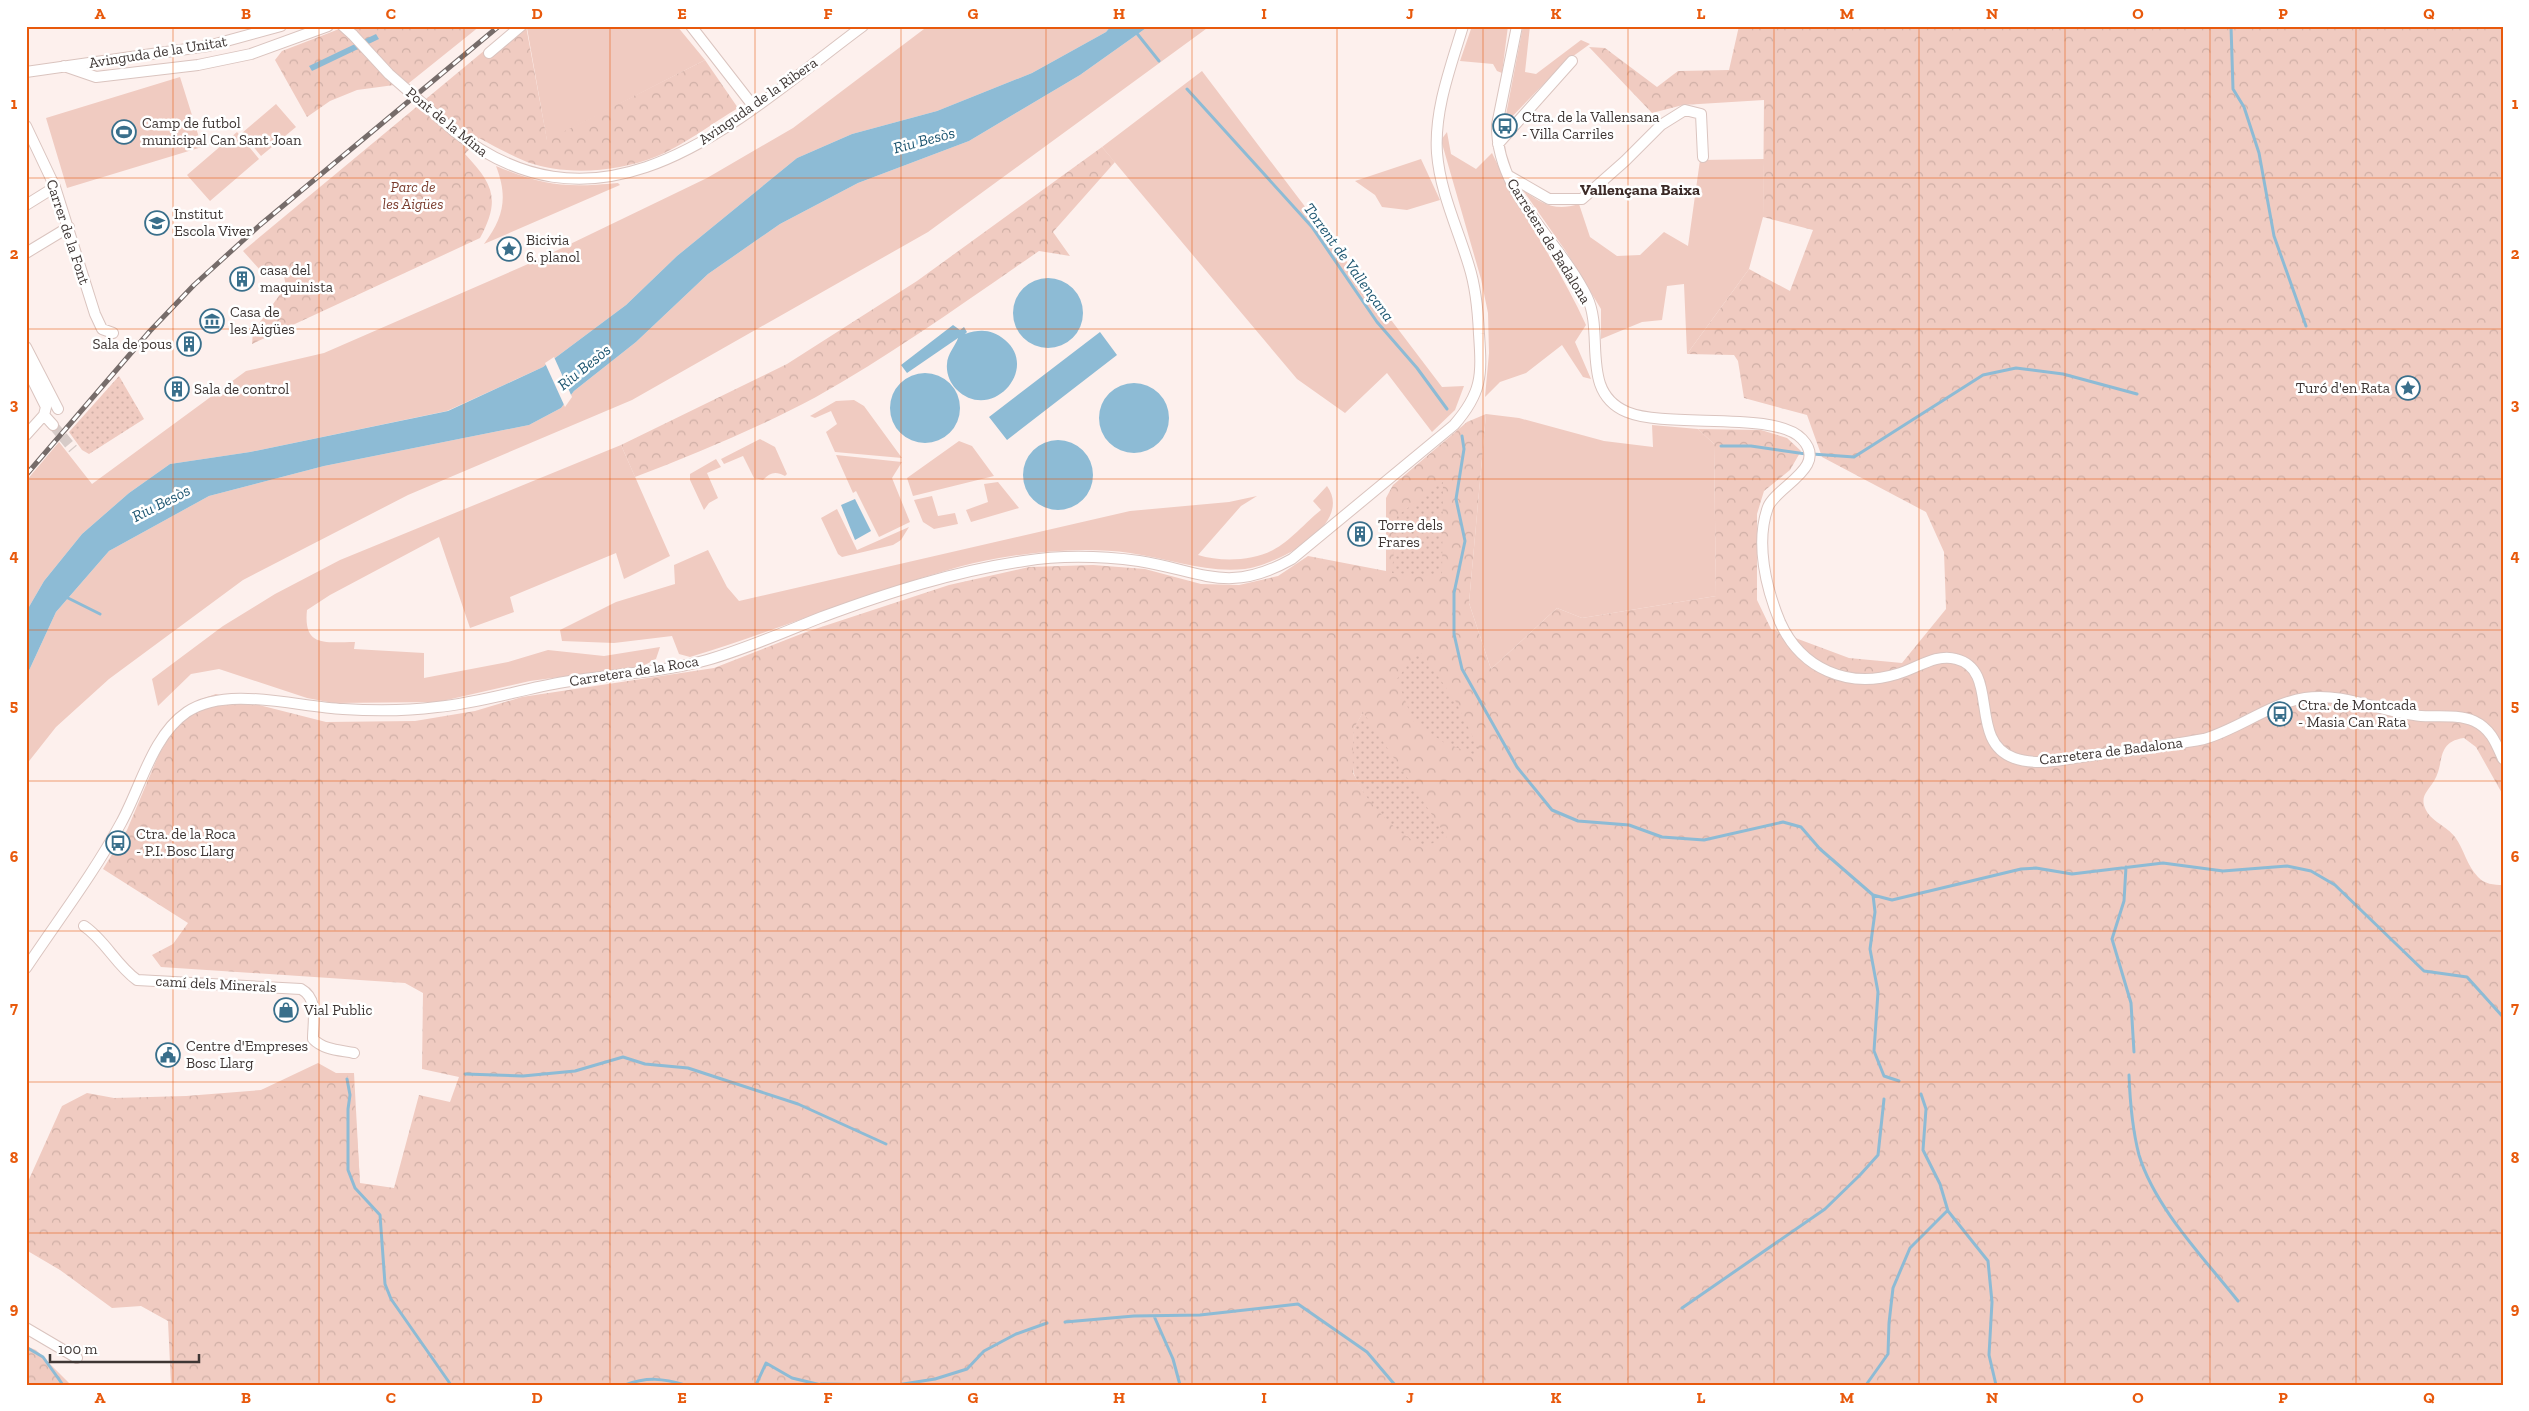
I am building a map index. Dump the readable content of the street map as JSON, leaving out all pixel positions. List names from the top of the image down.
{
  "streets": {
    "street": [
      "Avinguda de la Unitat",
      "Avinguda de la Ribera",
      "Pont de la Mina",
      "Carrer de la Font",
      "Carretera de Badalona",
      "Carretera de la Roca",
      "camí dels Minerals"
    ]
  },
  "crossings": [
    ["Avinguda de la Ribera", "Pont de la Mina"]
  ],
  "districts": ["Vallençana Baixa"],
  "water": ["Riu Besòs", "Torrent de Vallençana"],
  "parks": ["Parc de les Aigües"],
  "places": {
    "bus stop": ["Ctra. de la Vallensana - Villa Carriles", "Ctra. de Montcada - Masia Can Rata", "Ctra. de la Roca - P.I. Bosc Llarg"],
    "sports": ["Camp de futbol municipal Can Sant Joan"],
    "school or university": ["Institut Escola Viver"],
    "place": ["Bicivia 6. planol", "Turó d'en Rata"],
    "building": [
      "casa del maquinista",
      "Sala de pous",
      "Sala de control",
      "Torre dels Frares"
    ],
    "museum": ["Casa de les Aigües"],
    "shop": ["Vial Public"],
    "public building": ["Centre d'Empreses Bosc Llarg"]
  },
  "scale_bar": "100 m",
  "grid": {
    "columns": [
      "A",
      "B",
      "C",
      "D",
      "E",
      "F",
      "G",
      "H",
      "I",
      "J",
      "K",
      "L",
      "M",
      "N",
      "O",
      "P",
      "Q"
    ],
    "rows": [
      "1",
      "2",
      "3",
      "4",
      "5",
      "6",
      "7",
      "8",
      "9"
    ]
  }
}
